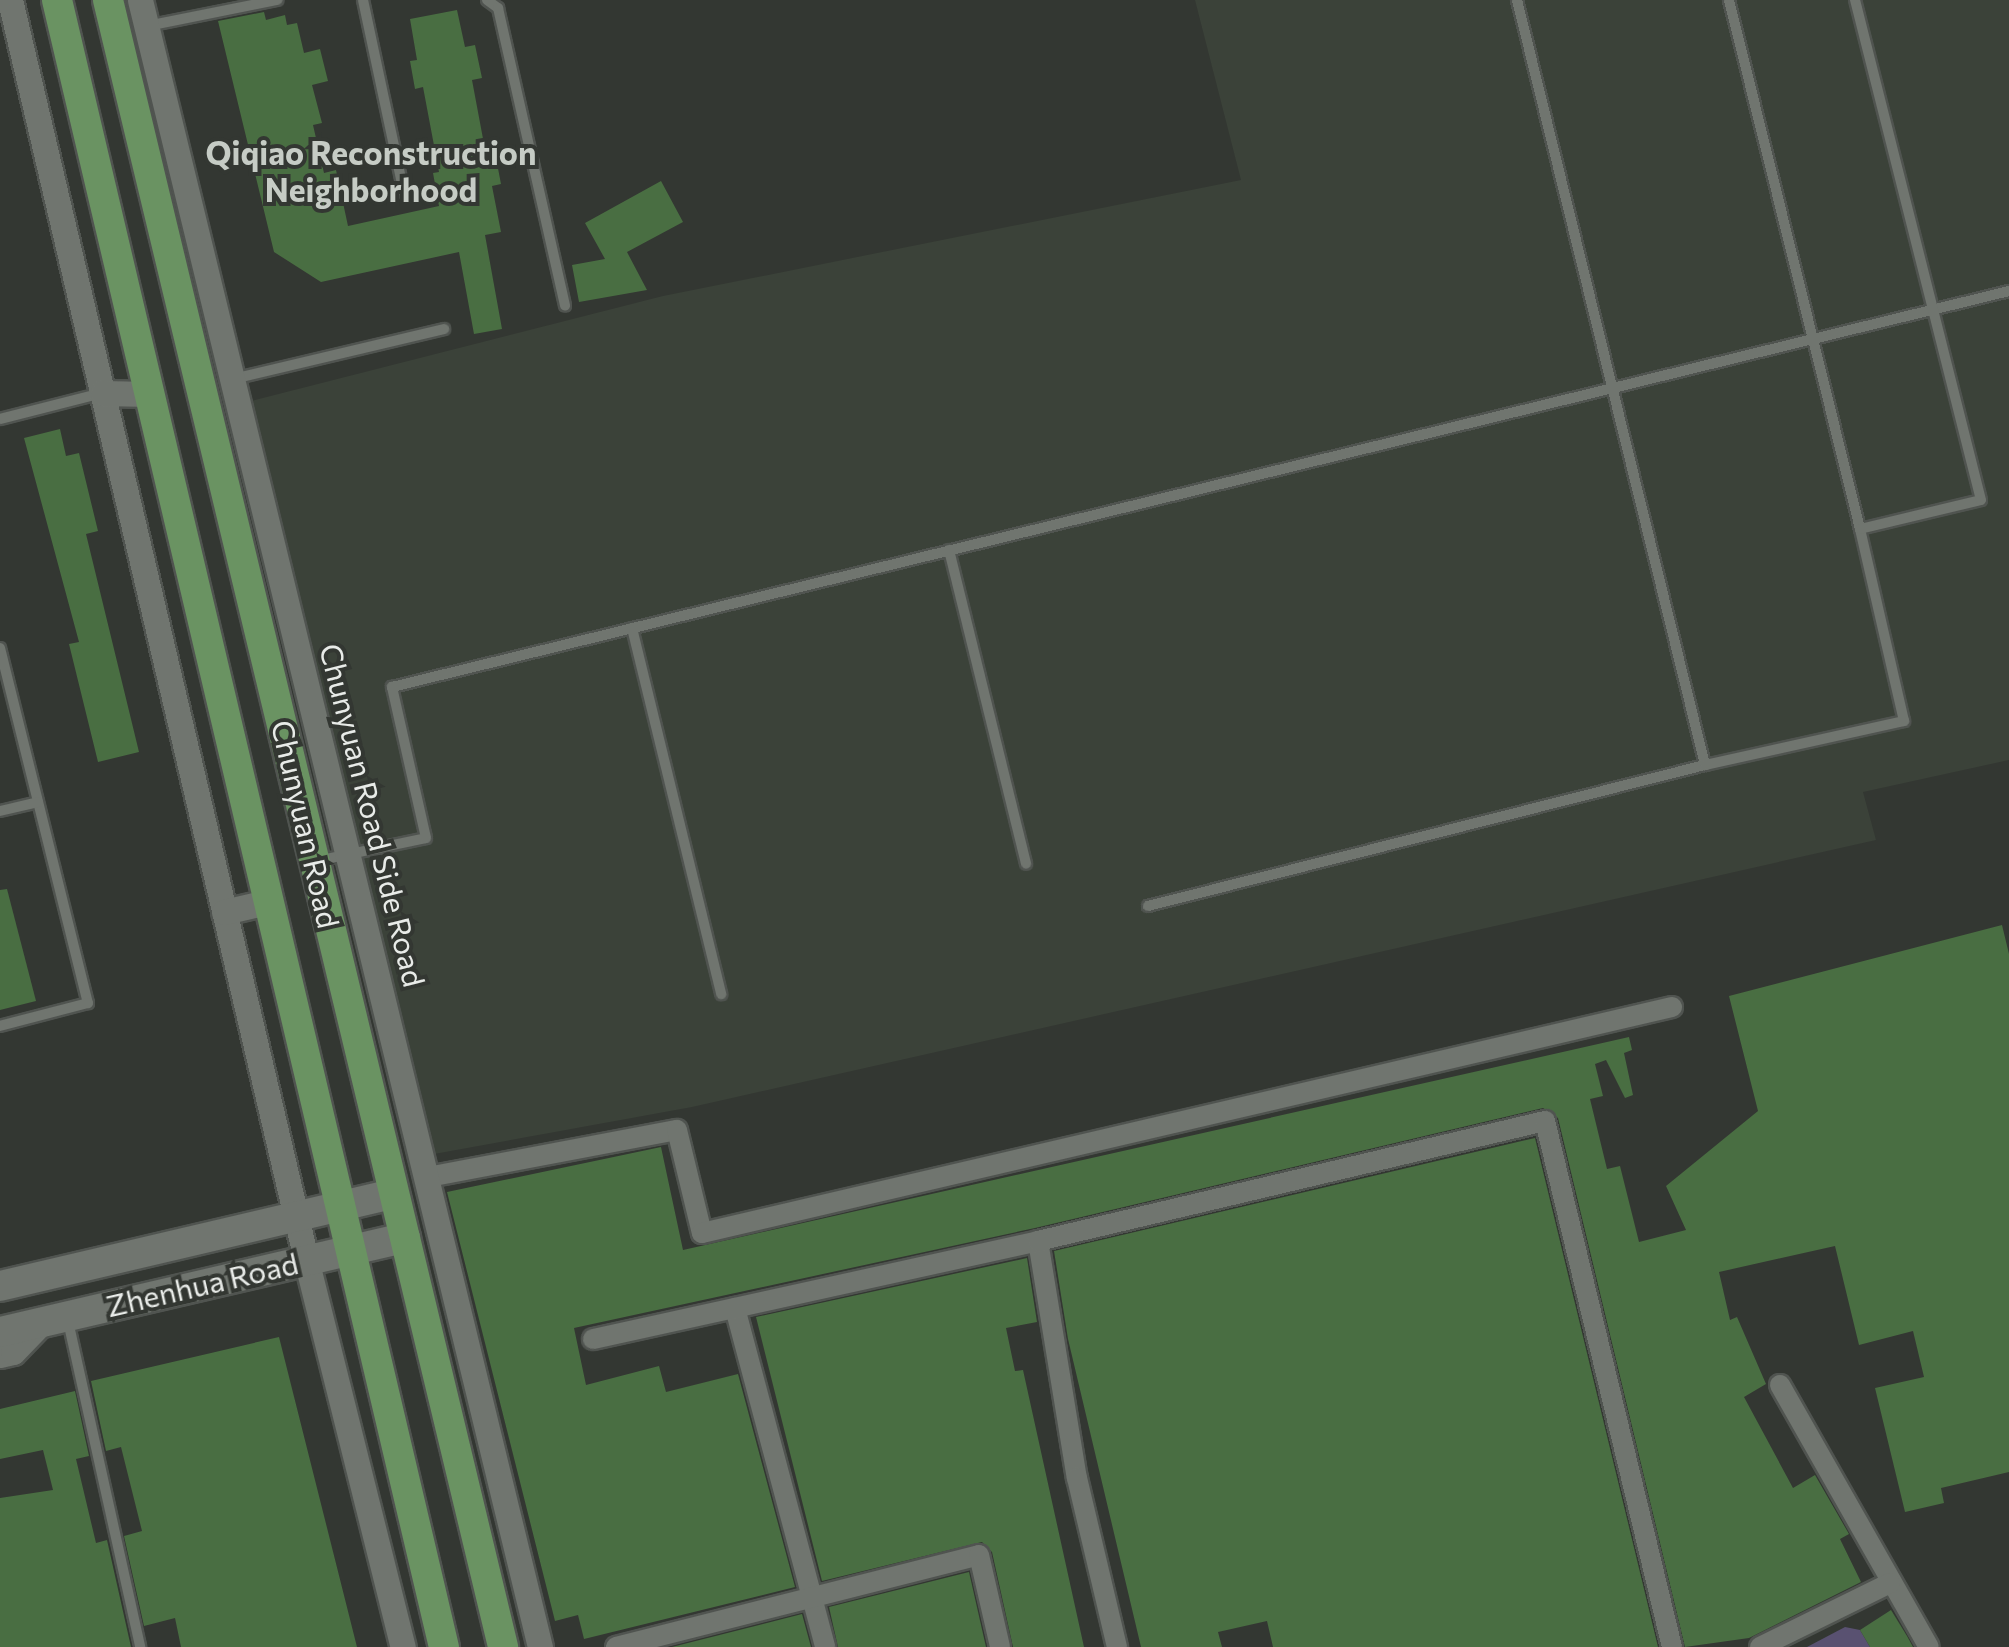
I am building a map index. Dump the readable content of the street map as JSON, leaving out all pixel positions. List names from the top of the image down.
{
  "streets": {
    "main road": ["Chunyuan Road", "Zhenhua Road"],
    "street": ["Chunyuan Road Side Road"]
  },
  "crossings": [
    ["Chunyuan Road Side Road", "Chunyuan Road"],
    ["Chunyuan Road", "Zhenhua Road"]
  ],
  "districts": ["Qiqiao Reconstruction Neighborhood"]
}
